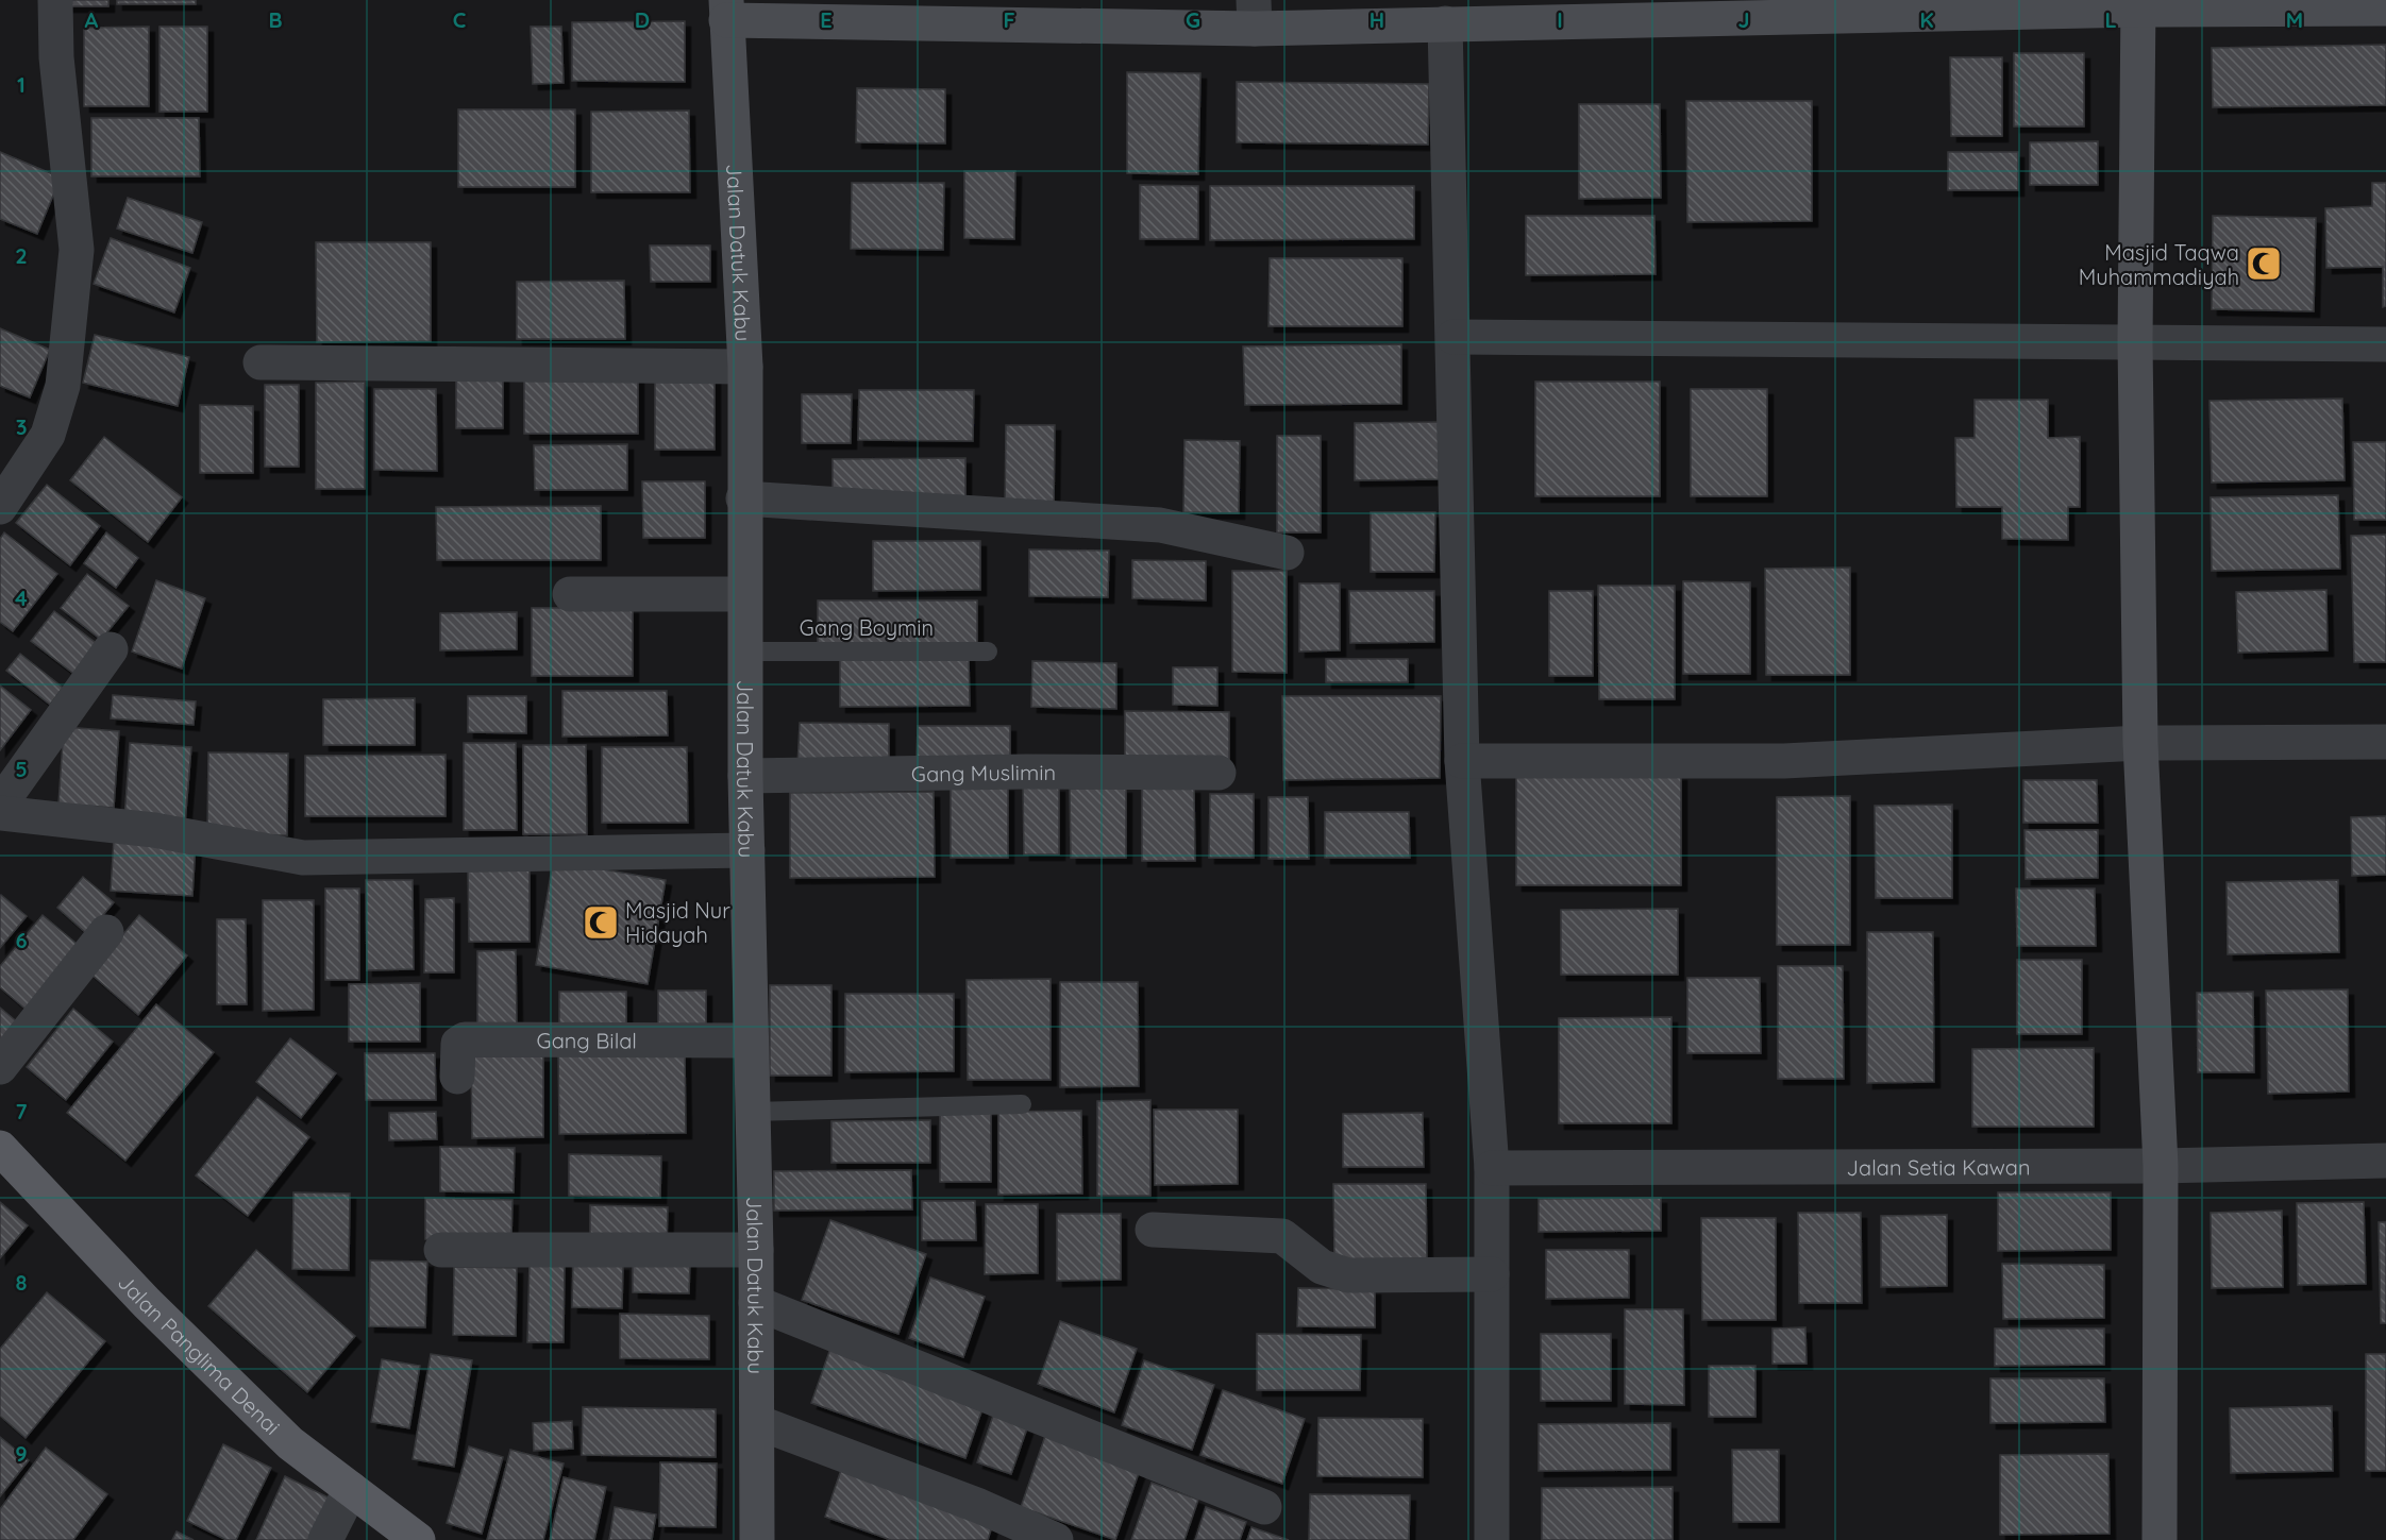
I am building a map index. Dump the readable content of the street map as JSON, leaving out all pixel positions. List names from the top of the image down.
{
  "streets": {
    "main road": ["Jalan Panglima Denai"],
    "street": [
      "Jalan Datuk Kabu",
      "Gang Muslimin",
      "Gang Bilal",
      "Jalan Setia Kawan"
    ],
    "lane": ["Gang Boymin"]
  },
  "crossings": [
    ["Jalan Datuk Kabu", "Gang Boymin"],
    ["Jalan Datuk Kabu", "Gang Muslimin"],
    ["Jalan Datuk Kabu", "Gang Bilal"]
  ],
  "places": {
    "mosque": ["Masjid Taqwa Muhammadiyah", "Masjid Nur Hidayah"]
  },
  "grid": {
    "columns": [
      "A",
      "B",
      "C",
      "D",
      "E",
      "F",
      "G",
      "H",
      "I",
      "J",
      "K",
      "L",
      "M"
    ],
    "rows": [
      "1",
      "2",
      "3",
      "4",
      "5",
      "6",
      "7",
      "8",
      "9"
    ]
  }
}
